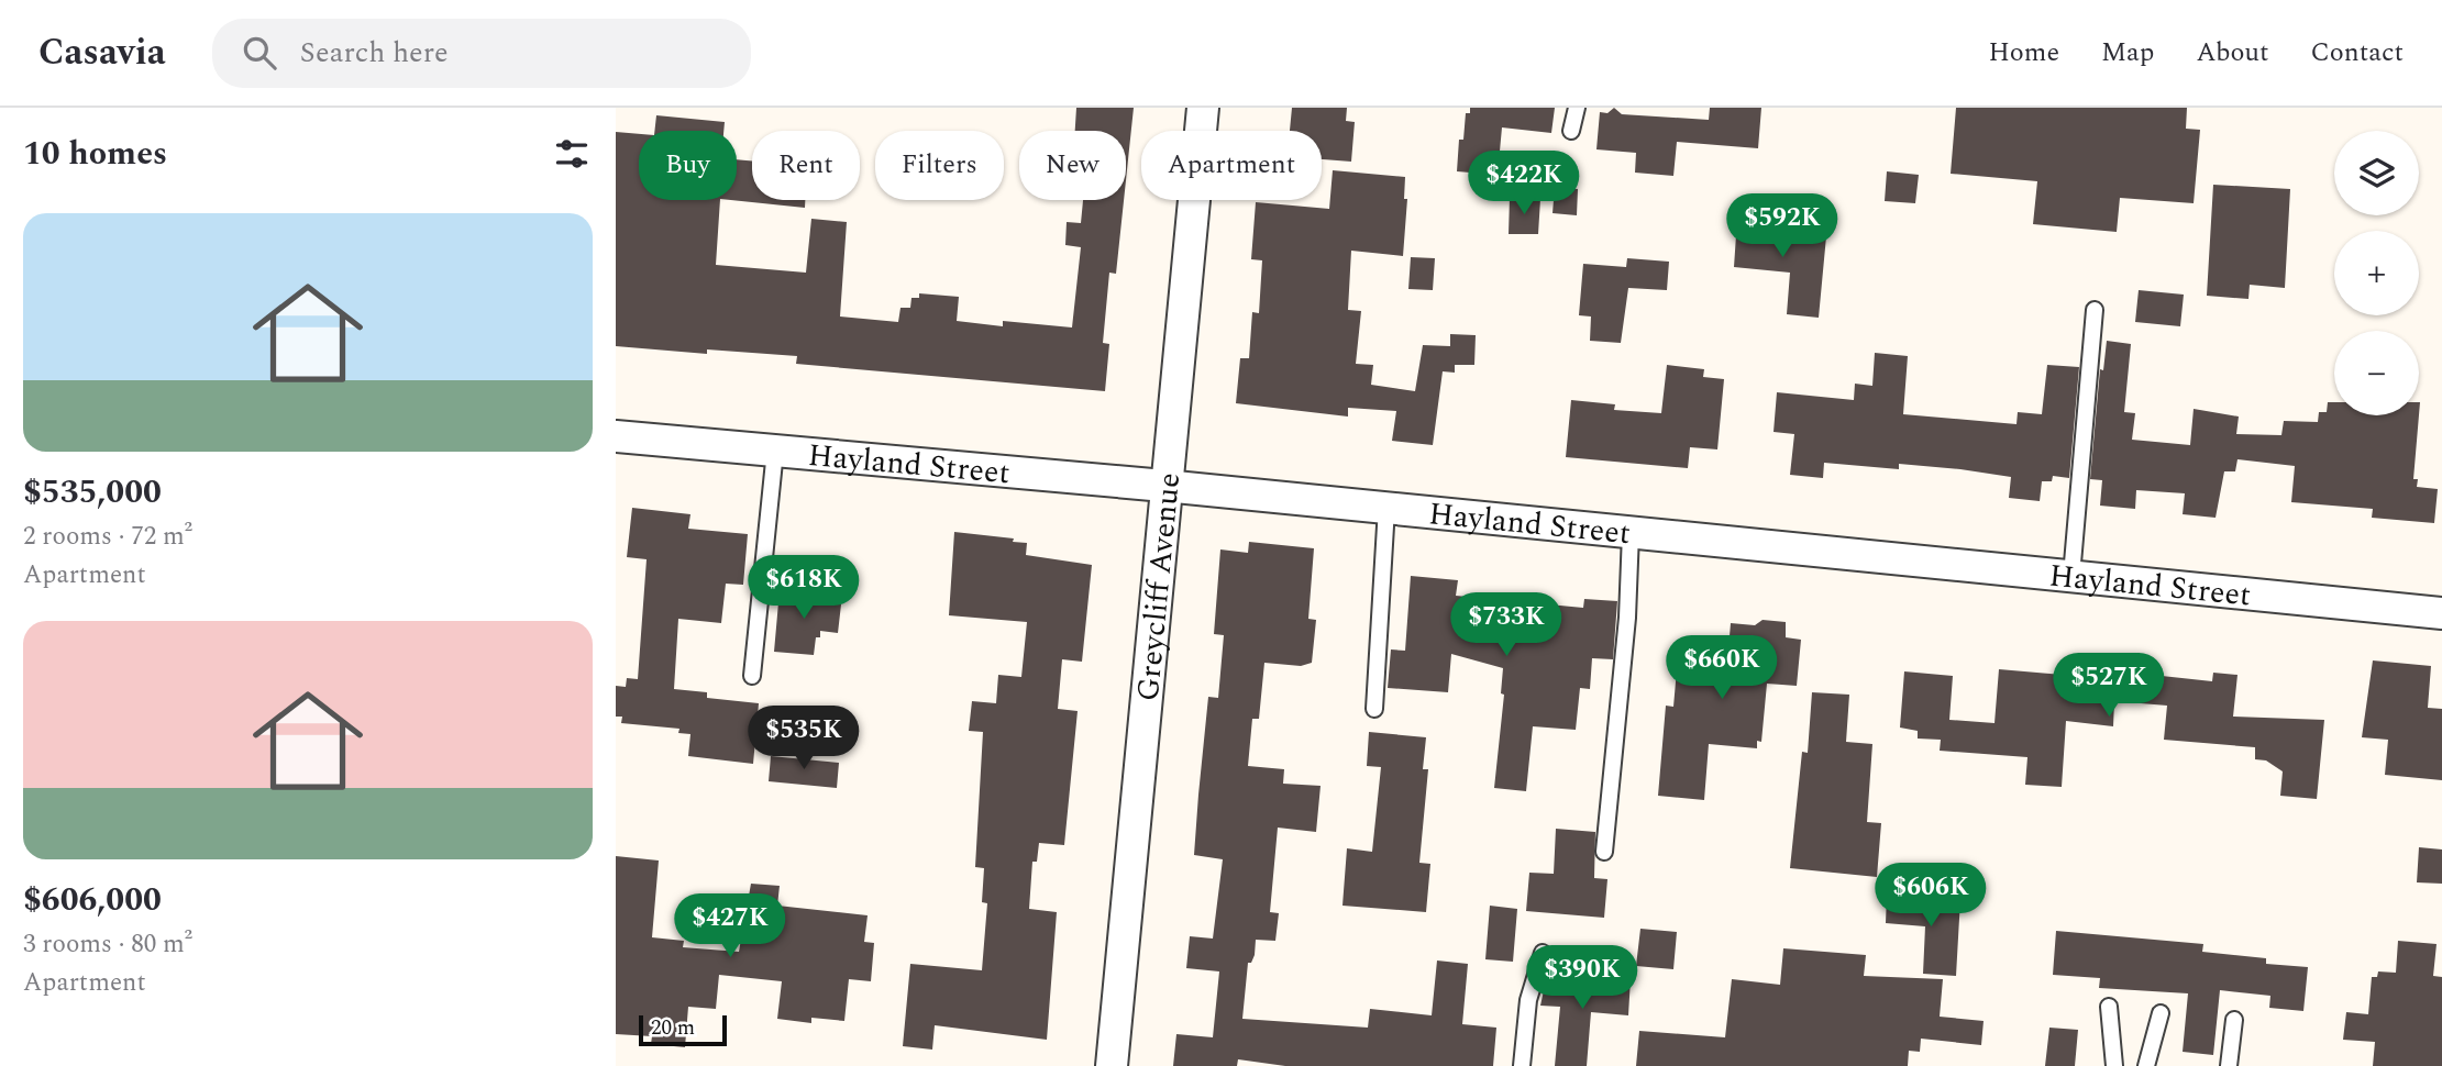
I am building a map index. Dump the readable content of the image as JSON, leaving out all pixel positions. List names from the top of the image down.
{
  "streets": {
    "street": ["Hayland Street", "Greycliff Avenue"]
  },
  "crossings": [
    ["Hayland Street", "Greycliff Avenue"]
  ],
  "scale_bar": "20 m",
  "page": {
    "header": "Casavia",
    "search": "Search here",
    "nav": [
      "Home",
      "Map",
      "About",
      "Contact"
    ],
    "heading": "10 homes",
    "map_buttons": ["+", "−"],
    "chip": [
      "Buy",
      "Rent",
      "Filters",
      "New",
      "Apartment"
    ],
    "price": [
      "$422K",
      "$592K",
      "$618K",
      "$733K",
      "$660K",
      "$527K",
      "$535K",
      "$606K",
      "$427K",
      "$390K"
    ],
    "list": [
      {
        "name": "$535,000",
        "note": "2 rooms · 72 m² · Apartment"
      },
      {
        "name": "$606,000",
        "note": "3 rooms · 80 m² · Apartment"
      }
    ],
    "scale": "20 m"
  }
}
